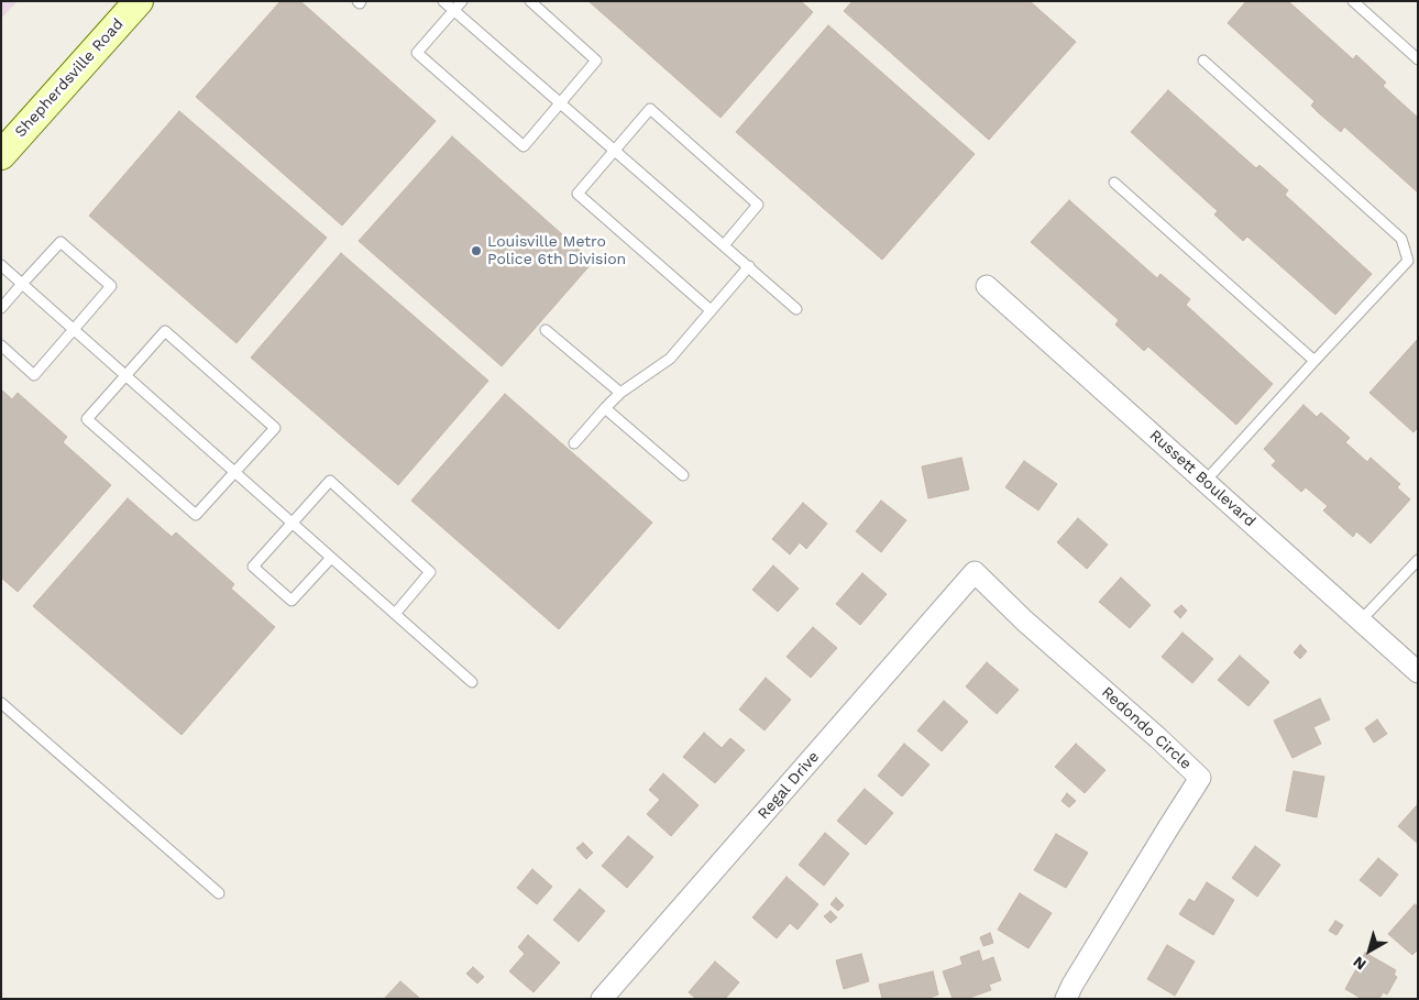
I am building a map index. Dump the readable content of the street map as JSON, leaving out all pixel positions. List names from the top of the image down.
{
  "streets": {
    "main road": ["Shepherdsville Road"],
    "street": ["Russett Boulevard", "Redondo Circle", "Regal Drive"]
  },
  "crossings": [
    ["Redondo Circle", "Regal Drive"]
  ],
  "places": ["Louisville Metro Police 6th Division"],
  "north": "bottom left"
}
